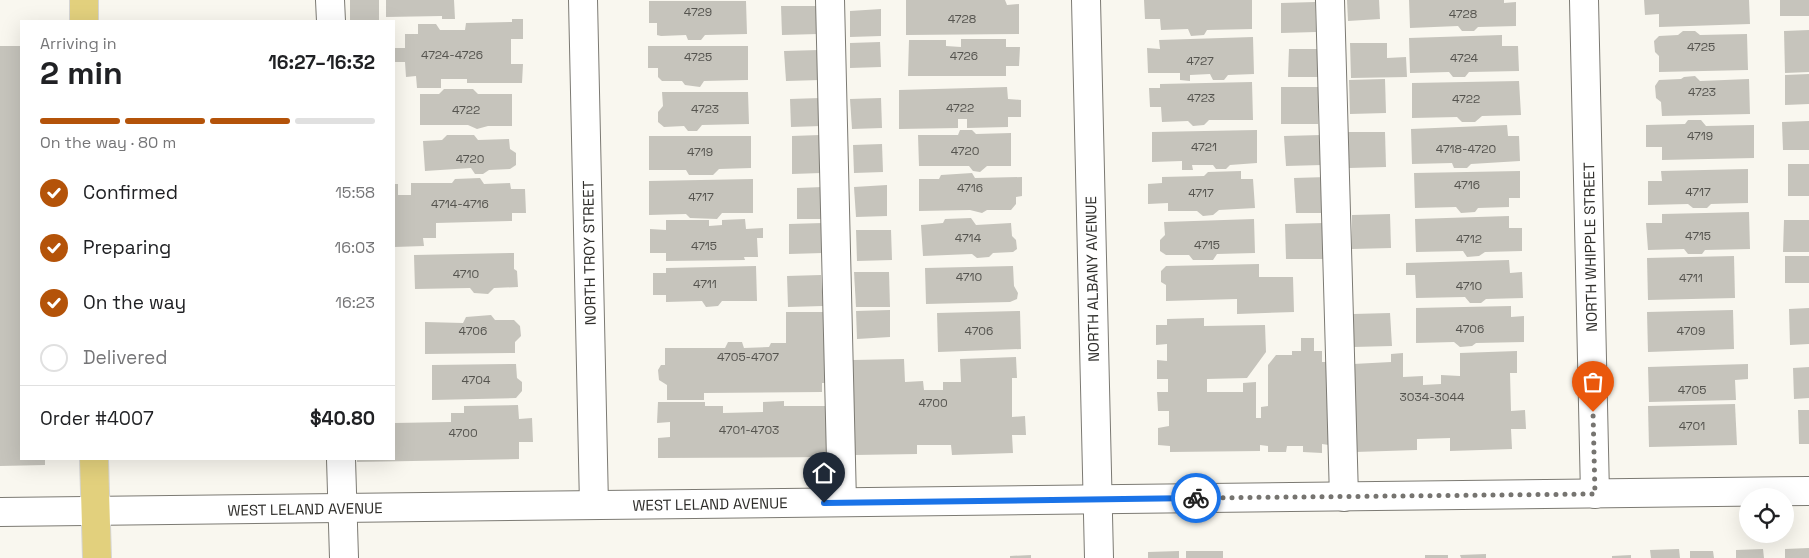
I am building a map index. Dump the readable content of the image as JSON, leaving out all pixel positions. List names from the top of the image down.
{
  "streets": {
    "street": [
      "NORTH WHIPPLE STREET",
      "NORTH TROY STREET",
      "NORTH ALBANY AVENUE",
      "WEST LELAND AVENUE"
    ]
  },
  "crossings": [
    ["NORTH WHIPPLE STREET", "WEST LELAND AVENUE"],
    ["NORTH TROY STREET", "WEST LELAND AVENUE"],
    ["NORTH ALBANY AVENUE", "WEST LELAND AVENUE"]
  ],
  "house_numbers": [
    "4729",
    "4728",
    "4728",
    "4725",
    "4724-4726",
    "4726",
    "4725",
    "4724",
    "4727",
    "4723",
    "4723",
    "4722",
    "4722",
    "4723",
    "4722",
    "4719",
    "4721",
    "4718-4720",
    "4720",
    "4719",
    "4720",
    "4716",
    "4716",
    "4717",
    "4717",
    "4717",
    "4714-4716",
    "4715",
    "4714",
    "4712",
    "4715",
    "4715",
    "4710",
    "4710",
    "4711",
    "4711",
    "4710",
    "4706",
    "4706",
    "4706",
    "4709",
    "4705-4707",
    "4704",
    "4705",
    "3034-3044",
    "4700",
    "4701",
    "4701-4703",
    "4700"
  ],
  "page": {
    "heading": ["2 min", "Arriving in", "16:27–16:32"],
    "panel": ["Order #4007", "$40.80"],
    "bar": "On the way · 80 m",
    "list": [
      ["Confirmed", "15:58"],
      ["Preparing", "16:03"],
      ["On the way", "16:23"],
      "Delivered"
    ]
  }
}
